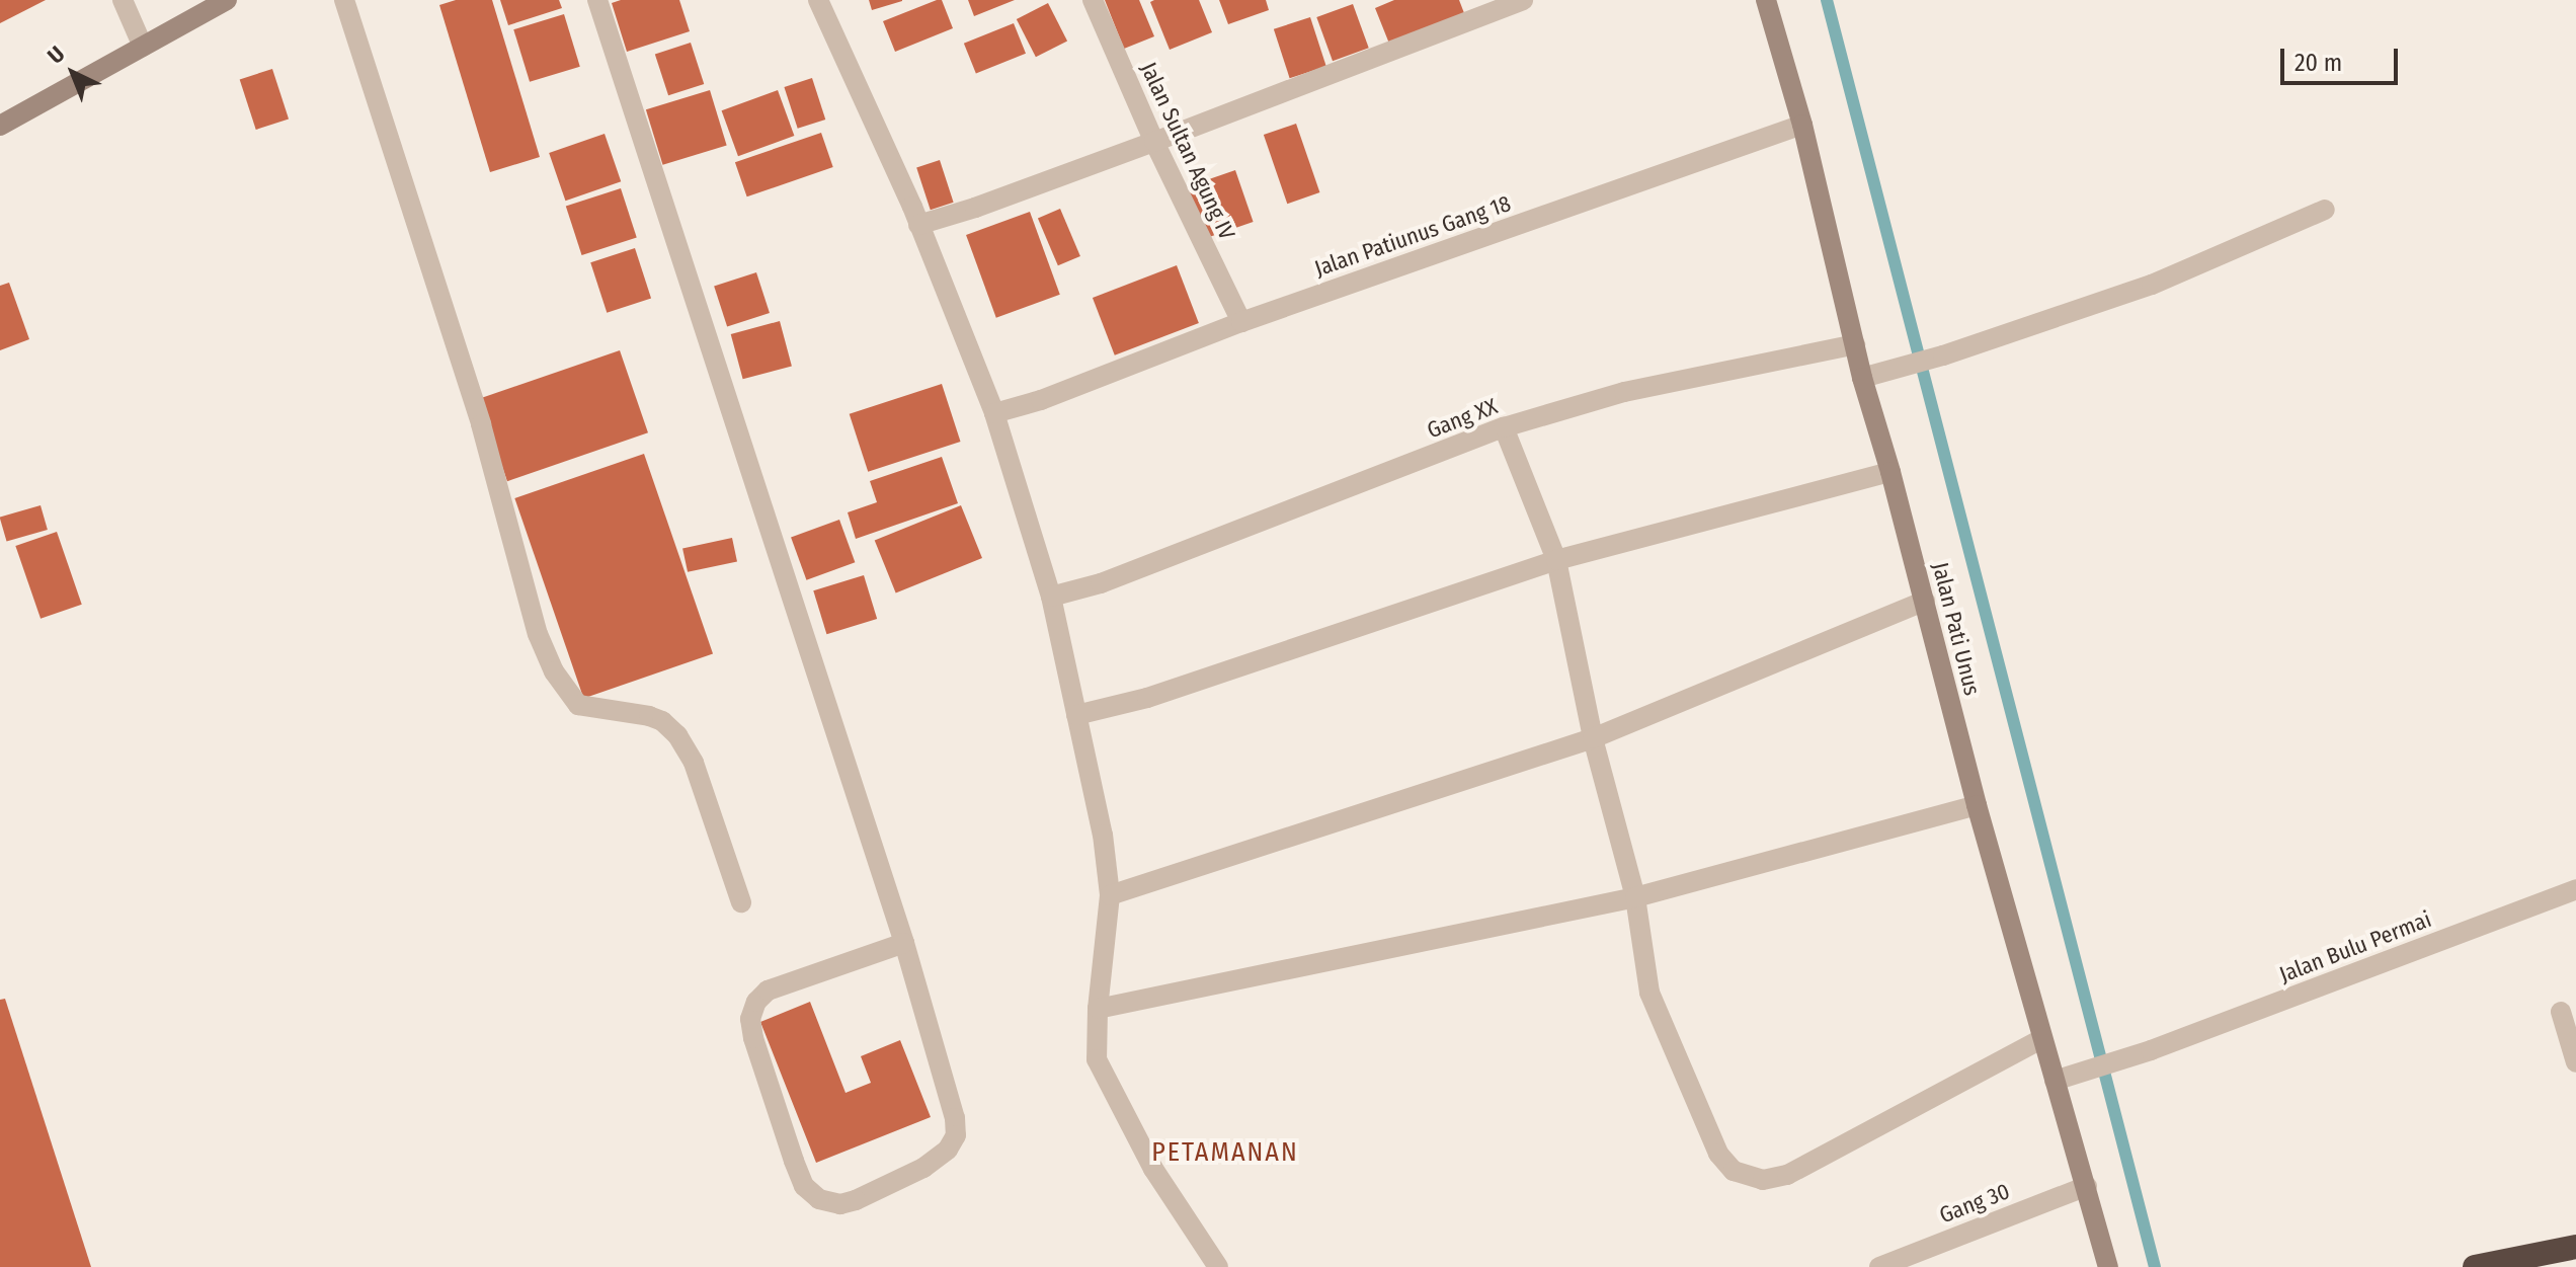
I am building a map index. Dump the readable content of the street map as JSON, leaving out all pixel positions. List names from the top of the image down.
{
  "streets": {
    "main road": ["Jalan Pati Unus"],
    "street": [
      "Jalan Sultan Agung IV",
      "Jalan Patiunus Gang 18",
      "Gang XX",
      "Jalan Bulu Permai",
      "Gang 30"
    ]
  },
  "crossings": [
    ["Jalan Sultan Agung IV", "Jalan Patiunus Gang 18"],
    ["Jalan Patiunus Gang 18", "Jalan Pati Unus"],
    ["Gang XX", "Jalan Pati Unus"],
    ["Jalan Pati Unus", "Jalan Bulu Permai"],
    ["Jalan Pati Unus", "Gang 30"]
  ],
  "districts": ["PETAMANAN"],
  "scale_bar": "20 m",
  "north": "top left"
}
